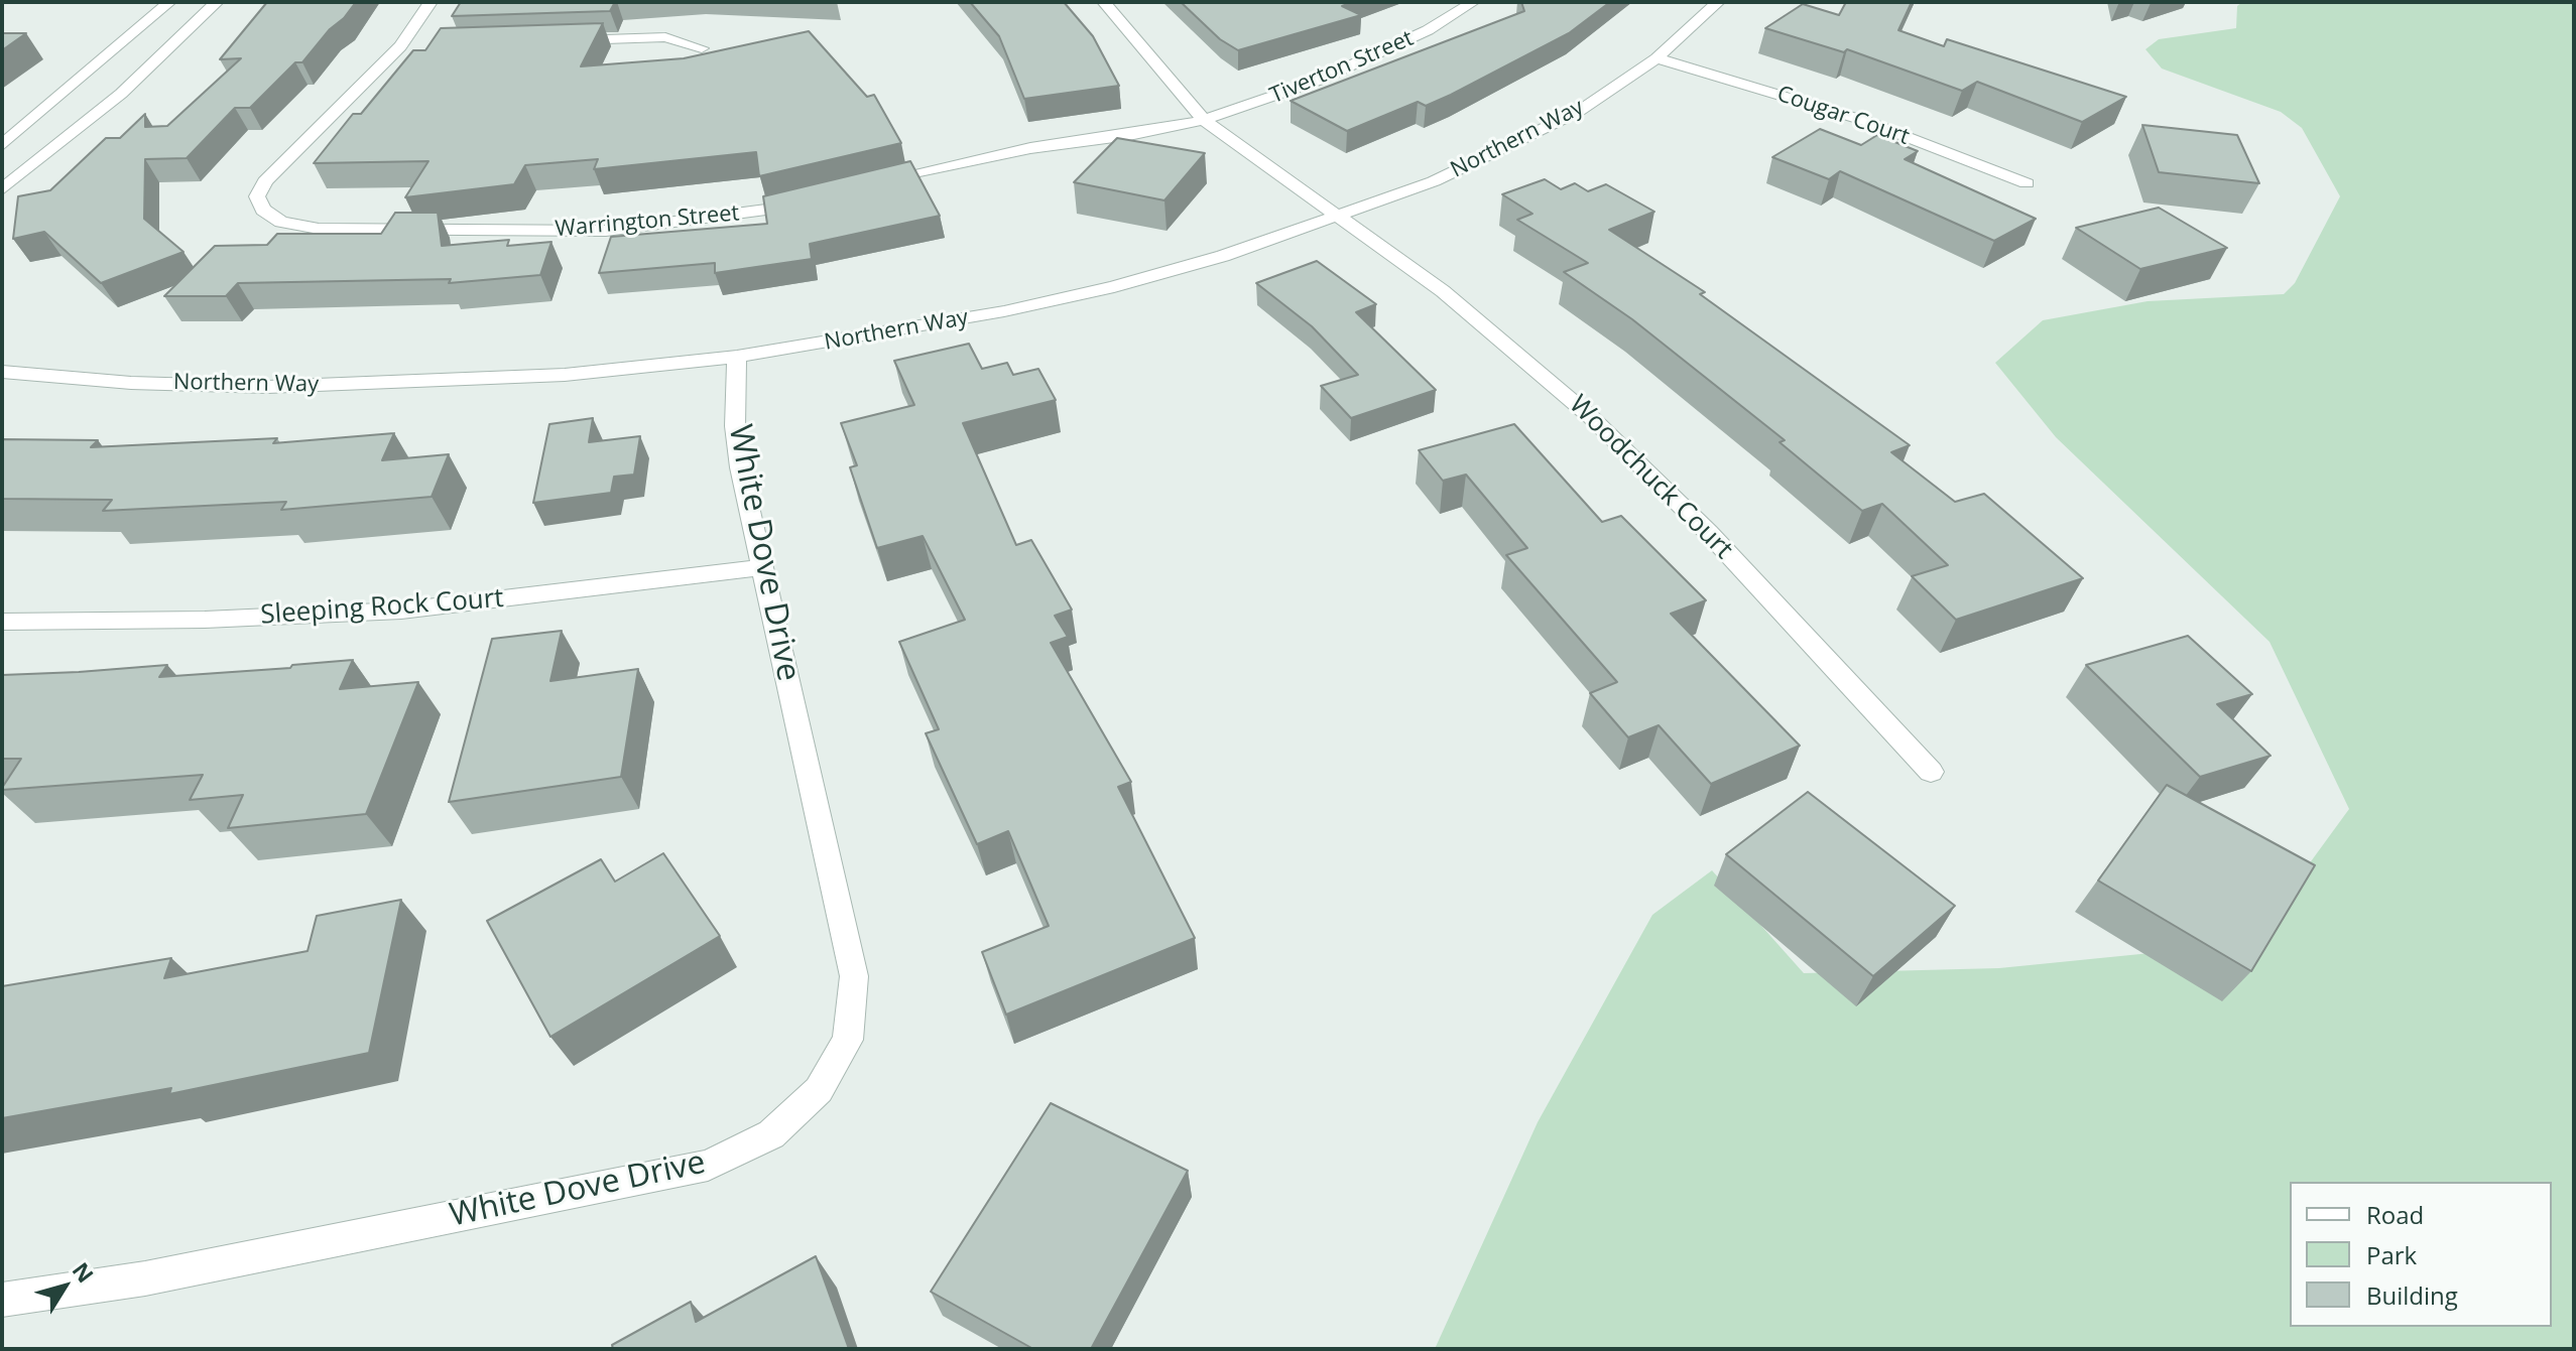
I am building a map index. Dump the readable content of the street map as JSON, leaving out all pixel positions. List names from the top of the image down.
{
  "streets": {
    "street": [
      "Tiverton Street",
      "Cougar Court",
      "Northern Way",
      "Warrington Street",
      "Woodchuck Court",
      "White Dove Drive",
      "Sleeping Rock Court"
    ]
  },
  "crossings": [
    ["Tiverton Street", "Woodchuck Court"],
    ["Cougar Court", "Northern Way"],
    ["Northern Way", "Woodchuck Court"],
    ["Northern Way", "White Dove Drive"],
    ["White Dove Drive", "Sleeping Rock Court"]
  ],
  "legend": ["Road", "Park", "Building"],
  "north": "top right"
}
